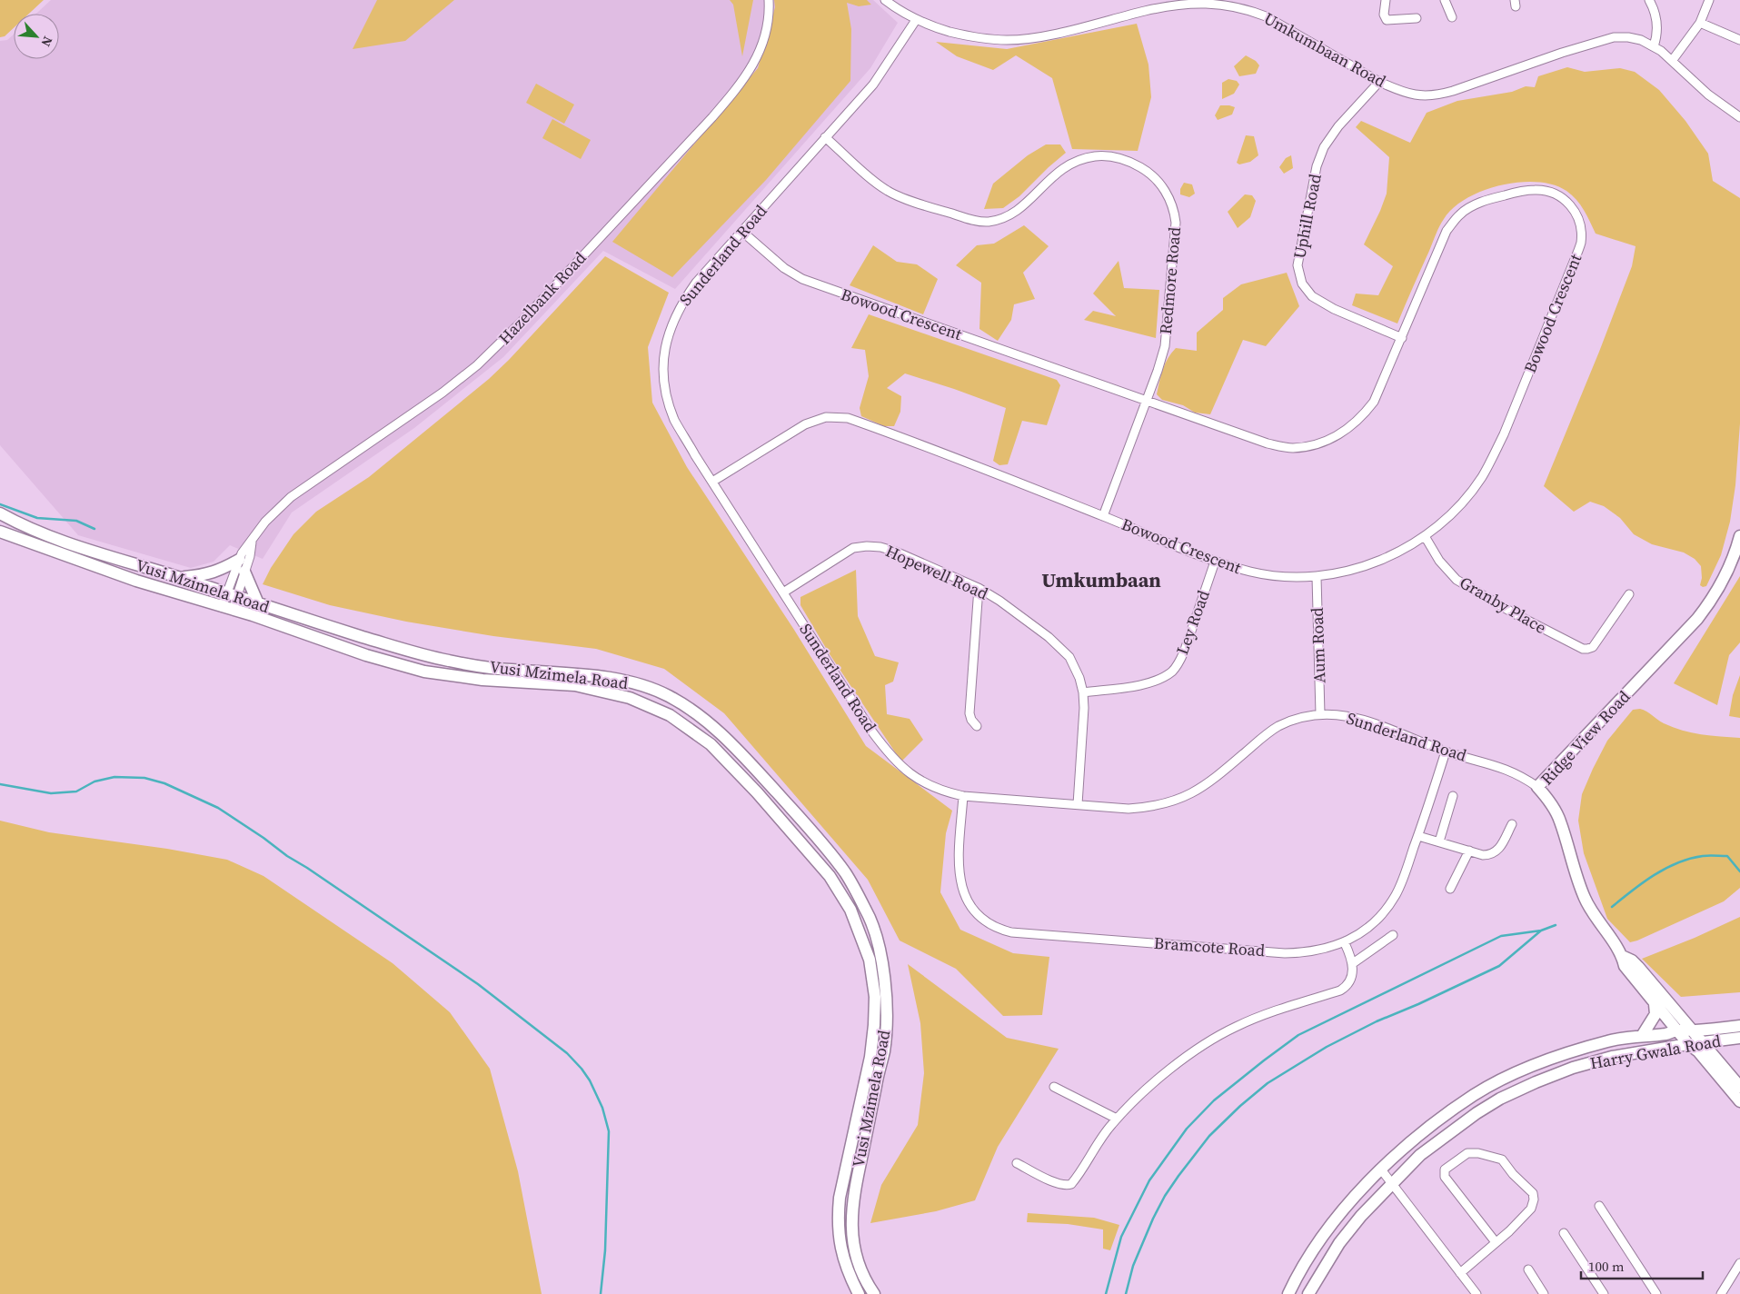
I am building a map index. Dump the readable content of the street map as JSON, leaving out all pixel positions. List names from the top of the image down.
{
  "streets": {
    "main road": ["Vusi Mzimela Road", "Ridge View Road", "Harry Gwala Road"],
    "street": [
      "Umkumbaan Road",
      "Uphill Road",
      "Sunderland Road",
      "Redmore Road",
      "Hazelbank Road",
      "Bowood Crescent",
      "Hopewell Road",
      "Granby Place",
      "Ley Road",
      "Aum Road",
      "Bramcote Road"
    ]
  },
  "crossings": [
    ["Umkumbaan Road", "Uphill Road"],
    ["Umkumbaan Road", "Sunderland Road"],
    ["Uphill Road", "Bowood Crescent"],
    ["Sunderland Road", "Redmore Road"],
    ["Sunderland Road", "Bowood Crescent"],
    ["Sunderland Road", "Hopewell Road"],
    ["Sunderland Road", "Aum Road"],
    ["Sunderland Road", "Ridge View Road"],
    ["Sunderland Road", "Bramcote Road"],
    ["Redmore Road", "Bowood Crescent"],
    ["Hazelbank Road", "Vusi Mzimela Road"],
    ["Bowood Crescent", "Granby Place"],
    ["Bowood Crescent", "Ley Road"],
    ["Bowood Crescent", "Aum Road"],
    ["Hopewell Road", "Ley Road"],
    ["Ridge View Road", "Harry Gwala Road"]
  ],
  "districts": ["Umkumbaan"],
  "scale_bar": "100 m",
  "north": "bottom right"
}
